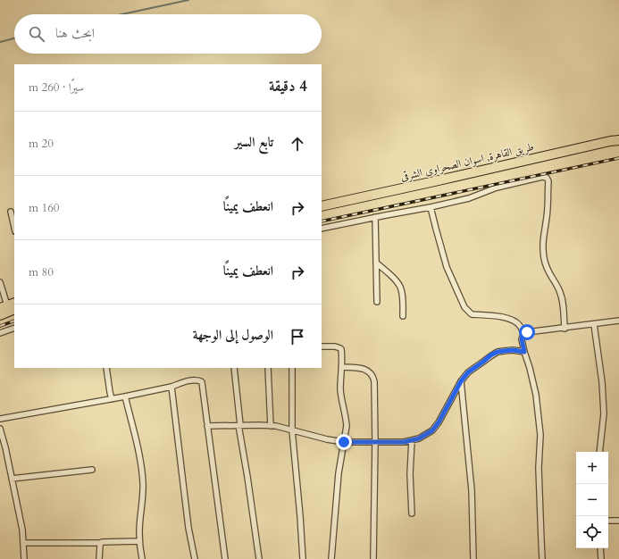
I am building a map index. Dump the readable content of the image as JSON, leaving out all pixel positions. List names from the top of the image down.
{
  "streets": {
    "highway": ["طريق القاهرة, اسوان الصحراوى الشرقى"]
  },
  "page": {
    "search": "ابحث هنا",
    "heading": ["4 دقيقة", "سيرًا · 260 m"],
    "list": [
      ["تابع السير", "20 m"],
      ["انعطف يمينًا", "160 m"],
      ["انعطف يمينًا", "80 m"],
      "الوصول إلى الوجهة"
    ],
    "map_buttons": ["+", "−"]
  }
}
